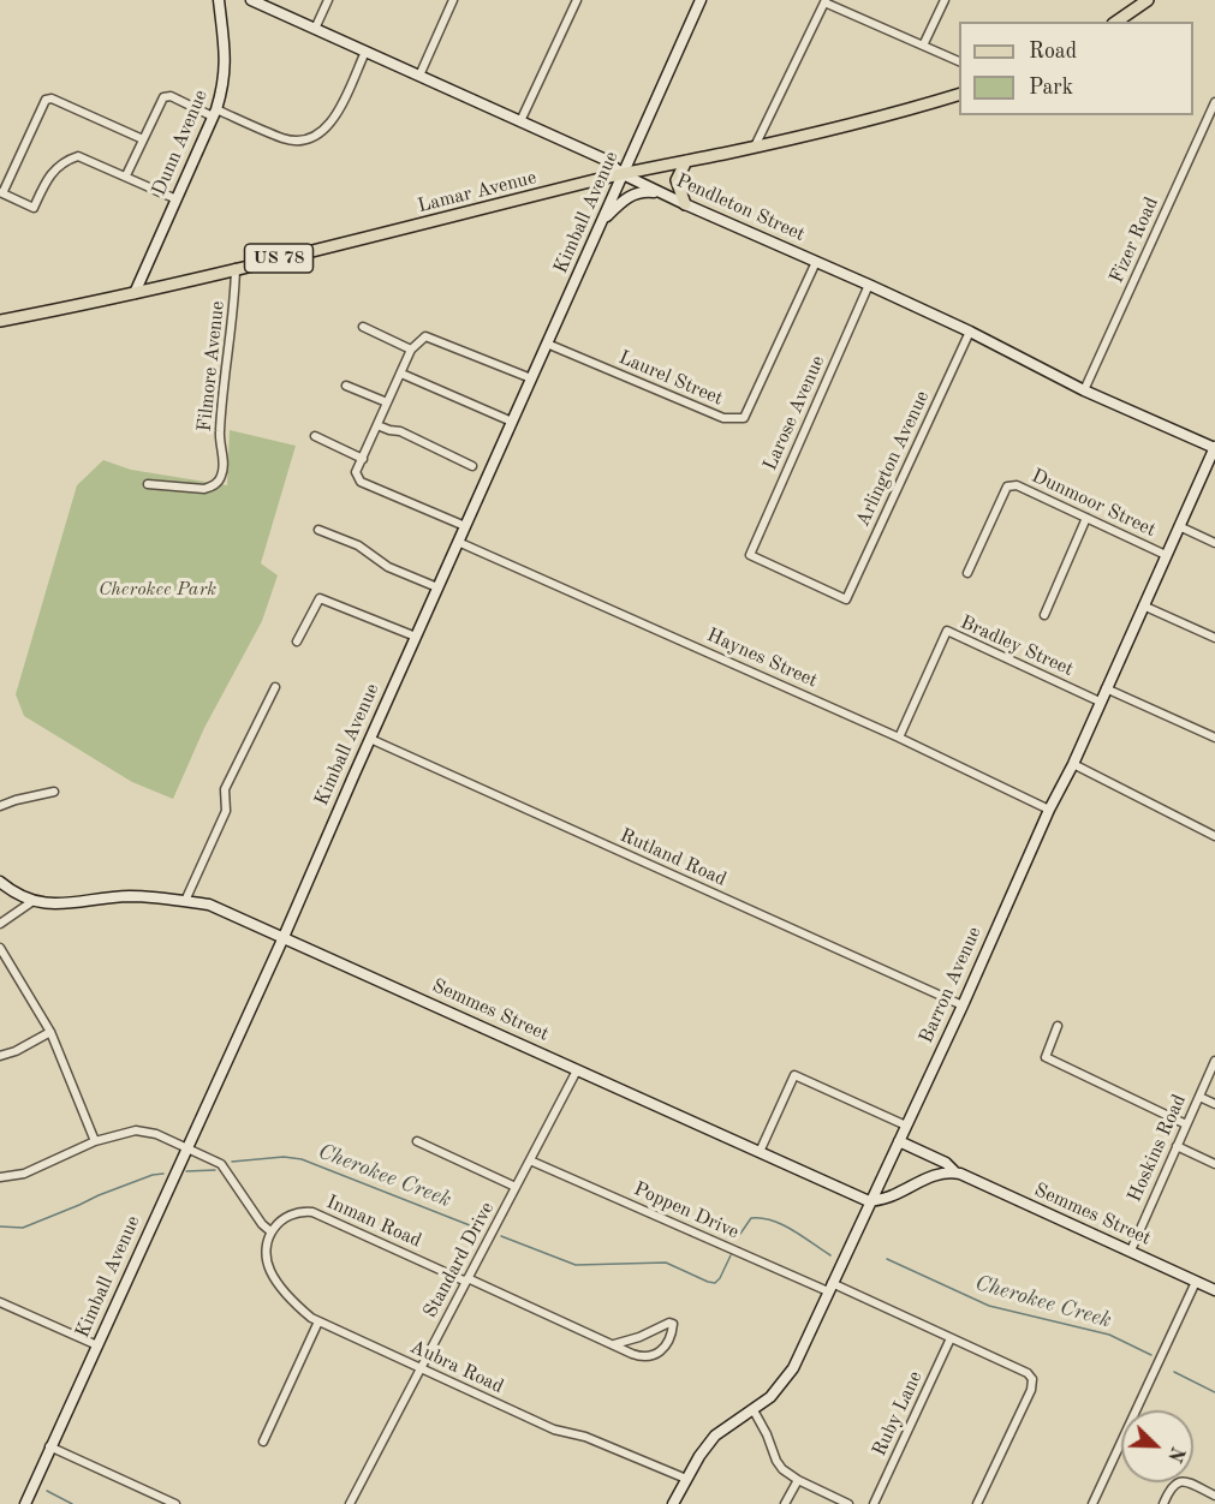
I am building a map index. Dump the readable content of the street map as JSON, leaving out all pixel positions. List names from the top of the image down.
{
  "streets": {
    "main road": [
      "Dunn Avenue",
      "Lamar Avenue",
      "Pendleton Street",
      "Kimball Avenue",
      "US 78",
      "Barron Avenue",
      "Semmes Street"
    ],
    "street": [
      "Fizer Road",
      "Filmore Avenue",
      "Laurel Street",
      "Larose Avenue",
      "Arlington Avenue",
      "Dunmoor Street",
      "Bradley Street",
      "Haynes Street",
      "Rutland Road",
      "Hoskins Road",
      "Poppen Drive",
      "Inman Road",
      "Standard Drive",
      "Aubra Road",
      "Ruby Lane"
    ]
  },
  "crossings": [
    ["Dunn Avenue", "Lamar Avenue"],
    ["Lamar Avenue", "Pendleton Street"],
    ["Lamar Avenue", "Kimball Avenue"],
    ["Lamar Avenue", "Filmore Avenue"],
    ["Pendleton Street", "Kimball Avenue"],
    ["Pendleton Street", "Fizer Road"],
    ["Pendleton Street", "Laurel Street"],
    ["Pendleton Street", "Larose Avenue"],
    ["Pendleton Street", "Arlington Avenue"],
    ["Pendleton Street", "Barron Avenue"],
    ["Kimball Avenue", "Laurel Street"],
    ["Kimball Avenue", "Haynes Street"],
    ["Kimball Avenue", "Rutland Road"],
    ["Kimball Avenue", "Semmes Street"],
    ["Larose Avenue", "Arlington Avenue"],
    ["Dunmoor Street", "Barron Avenue"],
    ["Bradley Street", "Haynes Street"],
    ["Bradley Street", "Barron Avenue"],
    ["Haynes Street", "Barron Avenue"],
    ["Rutland Road", "Barron Avenue"],
    ["Barron Avenue", "Semmes Street"],
    ["Barron Avenue", "Poppen Drive"],
    ["Barron Avenue", "Aubra Road"],
    ["Semmes Street", "Hoskins Road"],
    ["Semmes Street", "Standard Drive"],
    ["Poppen Drive", "Standard Drive"],
    ["Poppen Drive", "Ruby Lane"],
    ["Inman Road", "Standard Drive"],
    ["Inman Road", "Aubra Road"],
    ["Standard Drive", "Aubra Road"]
  ],
  "water": ["Cherokee Creek"],
  "parks": ["Cherokee Park"],
  "legend": ["Road", "Park"],
  "north": "bottom right"
}
